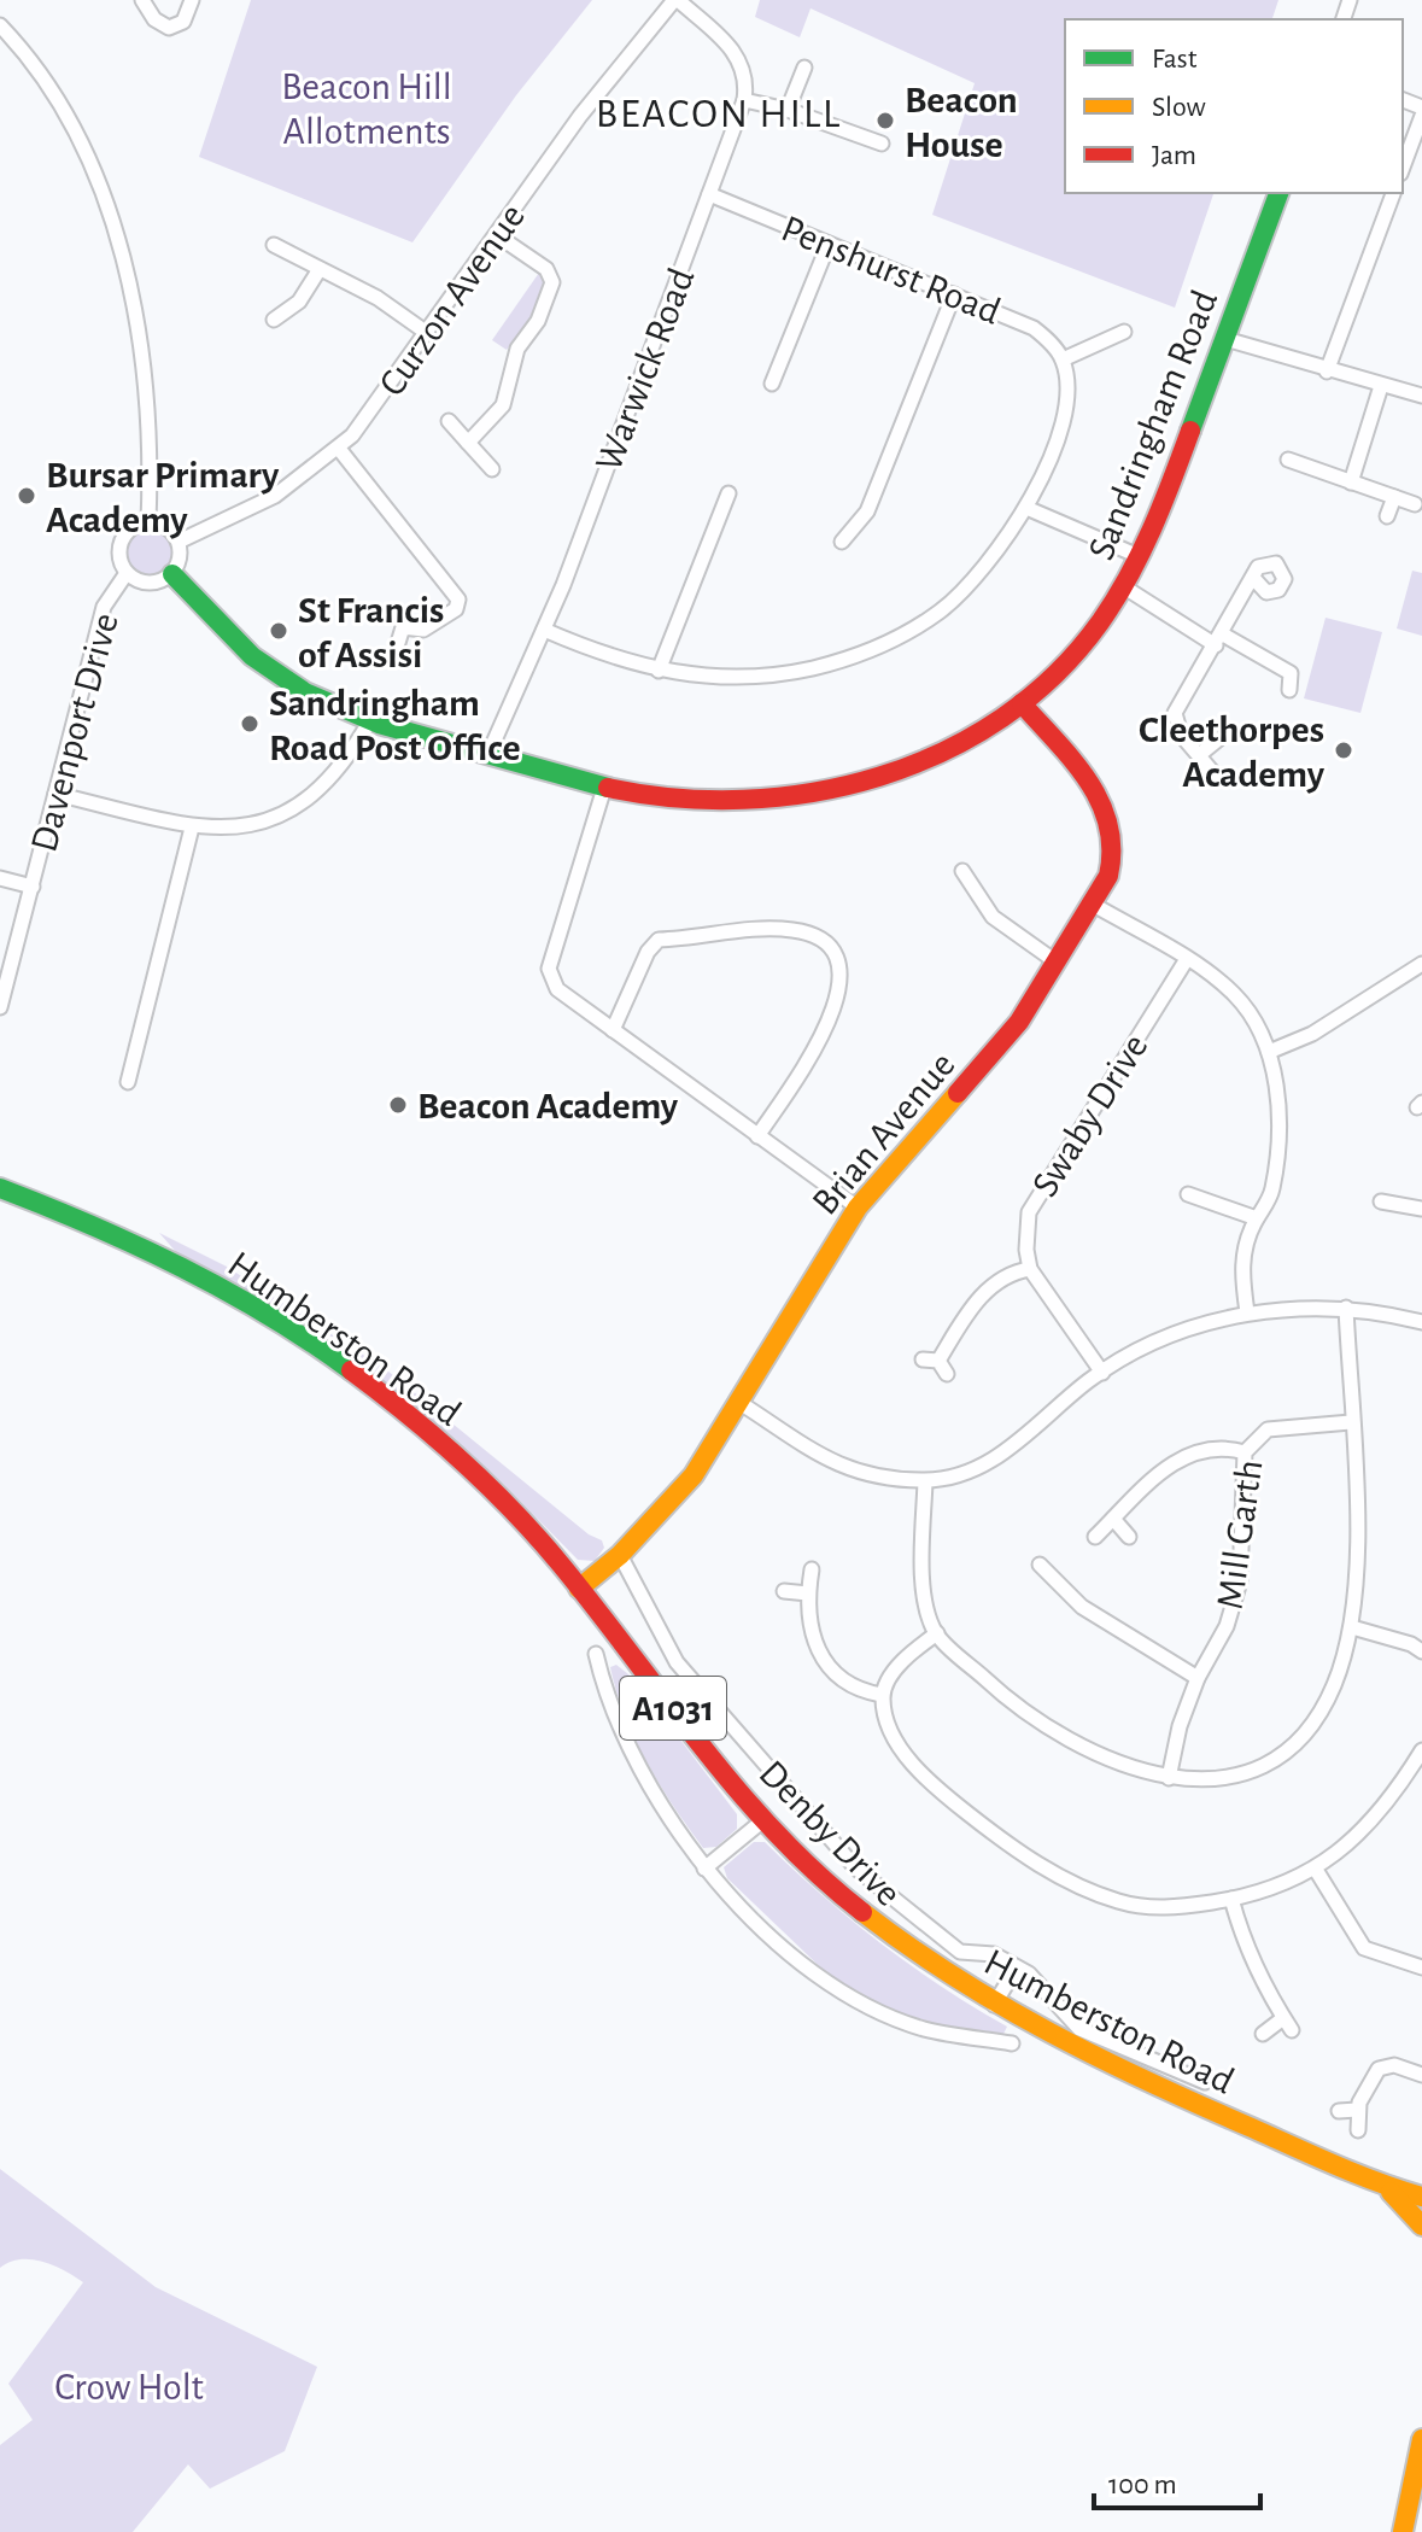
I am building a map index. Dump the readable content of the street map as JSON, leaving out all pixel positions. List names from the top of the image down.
{
  "streets": {
    "street": [
      "Penshurst Road",
      "Curzon Avenue",
      "Warwick Road",
      "Sandringham Road",
      "Davenport Drive",
      "Swaby Drive",
      "Brian Avenue",
      "Humberston Road",
      "Mill Garth",
      "A1031",
      "Denby Drive"
    ]
  },
  "crossings": [
    ["Penshurst Road", "Warwick Road"],
    ["Curzon Avenue", "Sandringham Road"],
    ["Curzon Avenue", "Davenport Drive"],
    ["Warwick Road", "Sandringham Road"],
    ["Sandringham Road", "Davenport Drive"],
    ["Sandringham Road", "Brian Avenue"],
    ["Brian Avenue", "Humberston Road"],
    ["Brian Avenue", "Denby Drive"]
  ],
  "districts": ["BEACON HILL"],
  "parks": ["Beacon Hill Allotments", "Crow Holt"],
  "places": [
    "Beacon House",
    "Bursar Primary Academy",
    "St Francis of Assisi",
    "Sandringham Road Post Office",
    "Cleethorpes Academy",
    "Beacon Academy"
  ],
  "legend": ["Fast", "Slow", "Jam"],
  "scale_bar": "100 m"
}
